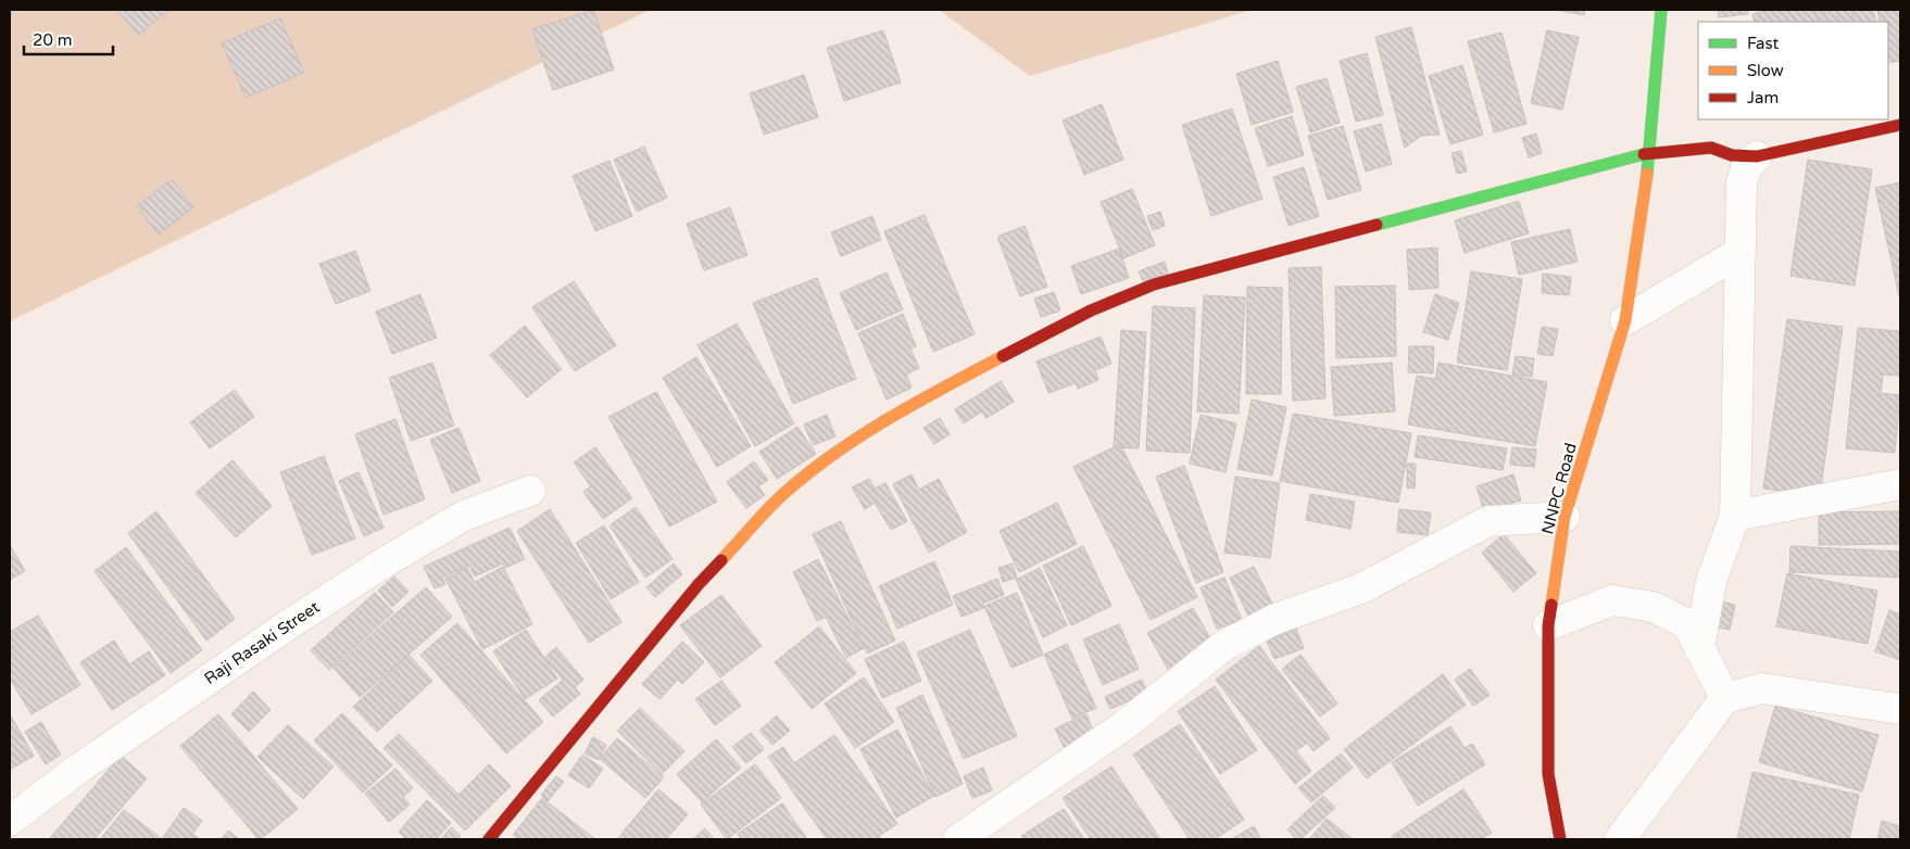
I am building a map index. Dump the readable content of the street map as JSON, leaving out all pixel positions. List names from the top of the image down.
{
  "streets": {
    "street": ["NNPC Road", "Raji Rasaki Street"]
  },
  "legend": ["Fast", "Slow", "Jam"],
  "scale_bar": "20 m"
}
